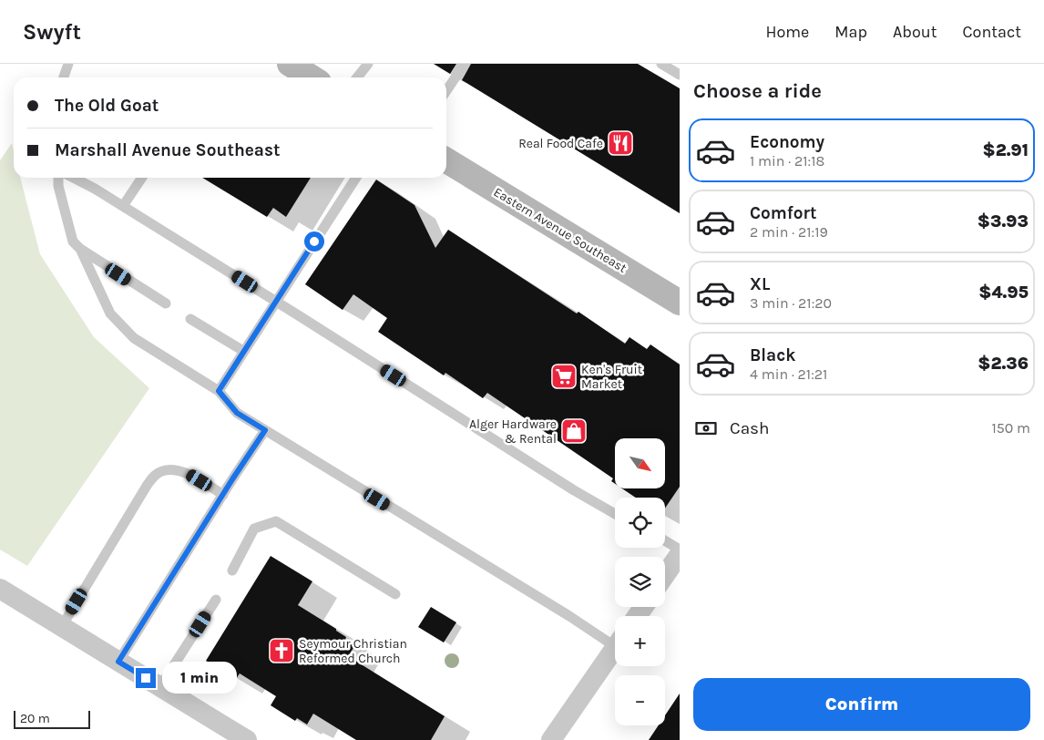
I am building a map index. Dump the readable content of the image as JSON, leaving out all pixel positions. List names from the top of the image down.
{
  "streets": {
    "main road": ["Eastern Avenue Southeast"]
  },
  "places": {
    "restaurant": ["Real Food Cafe"],
    "supermarket": ["Ken's Fruit Market"],
    "shop": ["Alger Hardware & Rental"],
    "church": ["Seymour Christian Reformed Church"]
  },
  "scale_bar": "20 m",
  "north": "bottom right",
  "page": {
    "header": "Swyft",
    "nav": [
      "Home",
      "Map",
      "About",
      "Contact"
    ],
    "heading": "Choose a ride",
    "banner": ["The Old Goat", "Marshall Avenue Southeast"],
    "list": [
      {
        "name": "Economy",
        "note": "1 min · 21:18",
        "value": "$2.91"
      },
      {
        "name": "Comfort",
        "note": "2 min · 21:19",
        "value": "$3.93"
      },
      {
        "name": "XL",
        "note": "3 min · 21:20",
        "value": "$4.95"
      },
      {
        "name": "Black",
        "note": "4 min · 21:21",
        "value": "$2.36"
      }
    ],
    "pay": ["Cash", "150 m"],
    "map_buttons": ["+", "−"],
    "bubble": "1 min",
    "buttons": "Confirm",
    "scale": "20 m"
  }
}
